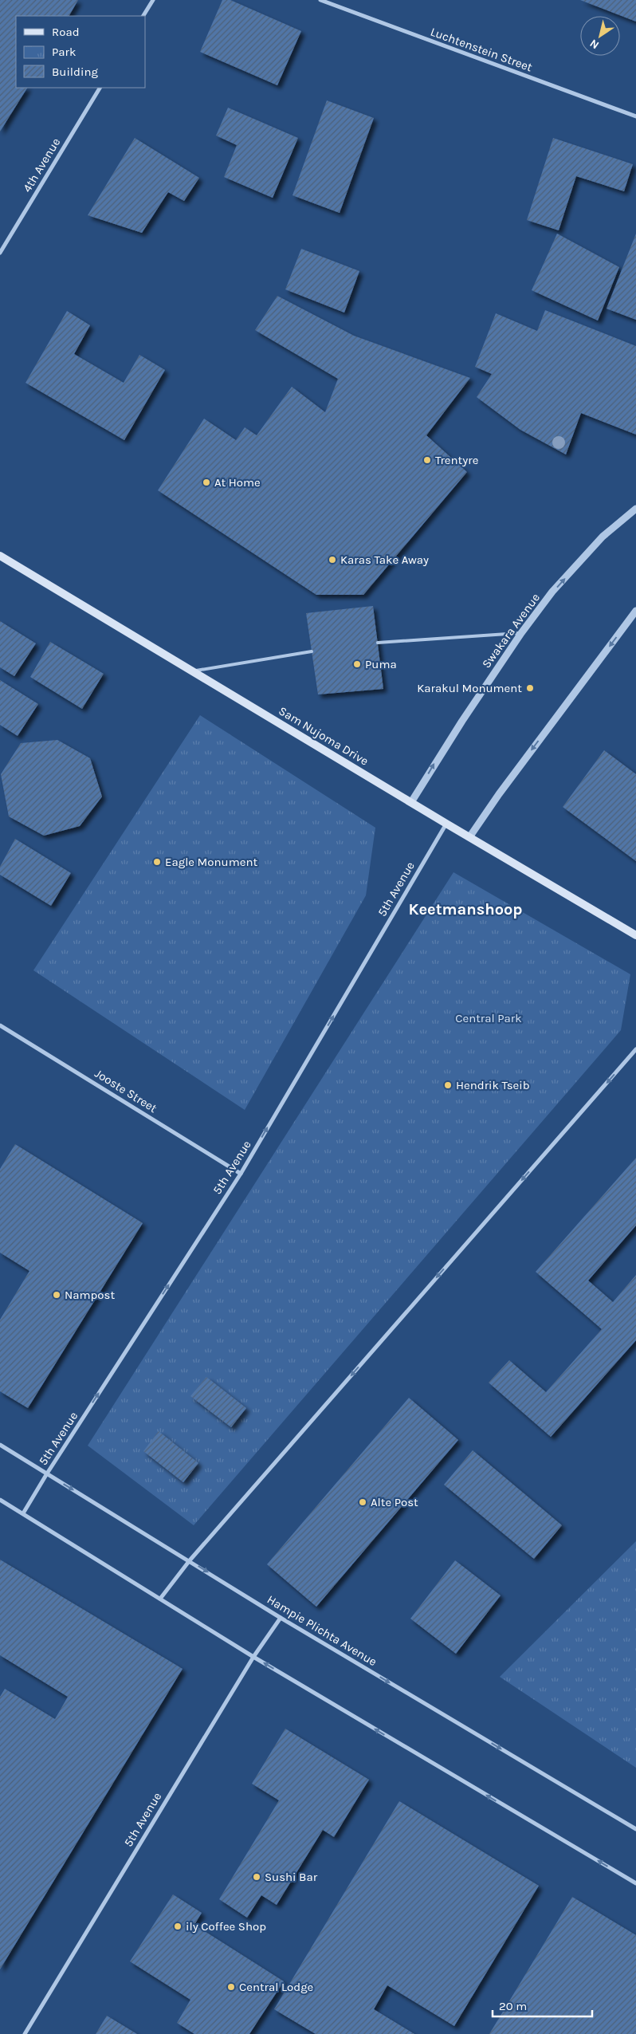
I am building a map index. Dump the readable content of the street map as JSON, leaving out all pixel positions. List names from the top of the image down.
{
  "streets": {
    "main road": ["Sam Nujoma Drive"],
    "street": [
      "Luchtenstein Street",
      "4th Avenue",
      "Swakara Avenue",
      "5th Avenue",
      "Jooste Street",
      "Hampie Plichta Avenue"
    ]
  },
  "crossings": [
    ["Swakara Avenue", "Sam Nujoma Drive"],
    ["Sam Nujoma Drive", "5th Avenue"],
    ["5th Avenue", "Jooste Street"],
    ["5th Avenue", "Hampie Plichta Avenue"]
  ],
  "one_way": ["Swakara Avenue", "5th Avenue", "Hampie Plichta Avenue"],
  "districts": ["Keetmanshoop"],
  "parks": ["Central Park"],
  "places": [
    "Trentyre",
    "At Home",
    "Karas Take Away",
    "Puma",
    "Karakul Monument",
    "Eagle Monument",
    "Hendrik Tseib",
    "Nampost",
    "Alte Post",
    "Sushi Bar",
    "ily Coffee Shop",
    "Central Lodge"
  ],
  "legend": ["Road", "Park", "Building"],
  "scale_bar": "20 m",
  "north": "bottom left"
}
